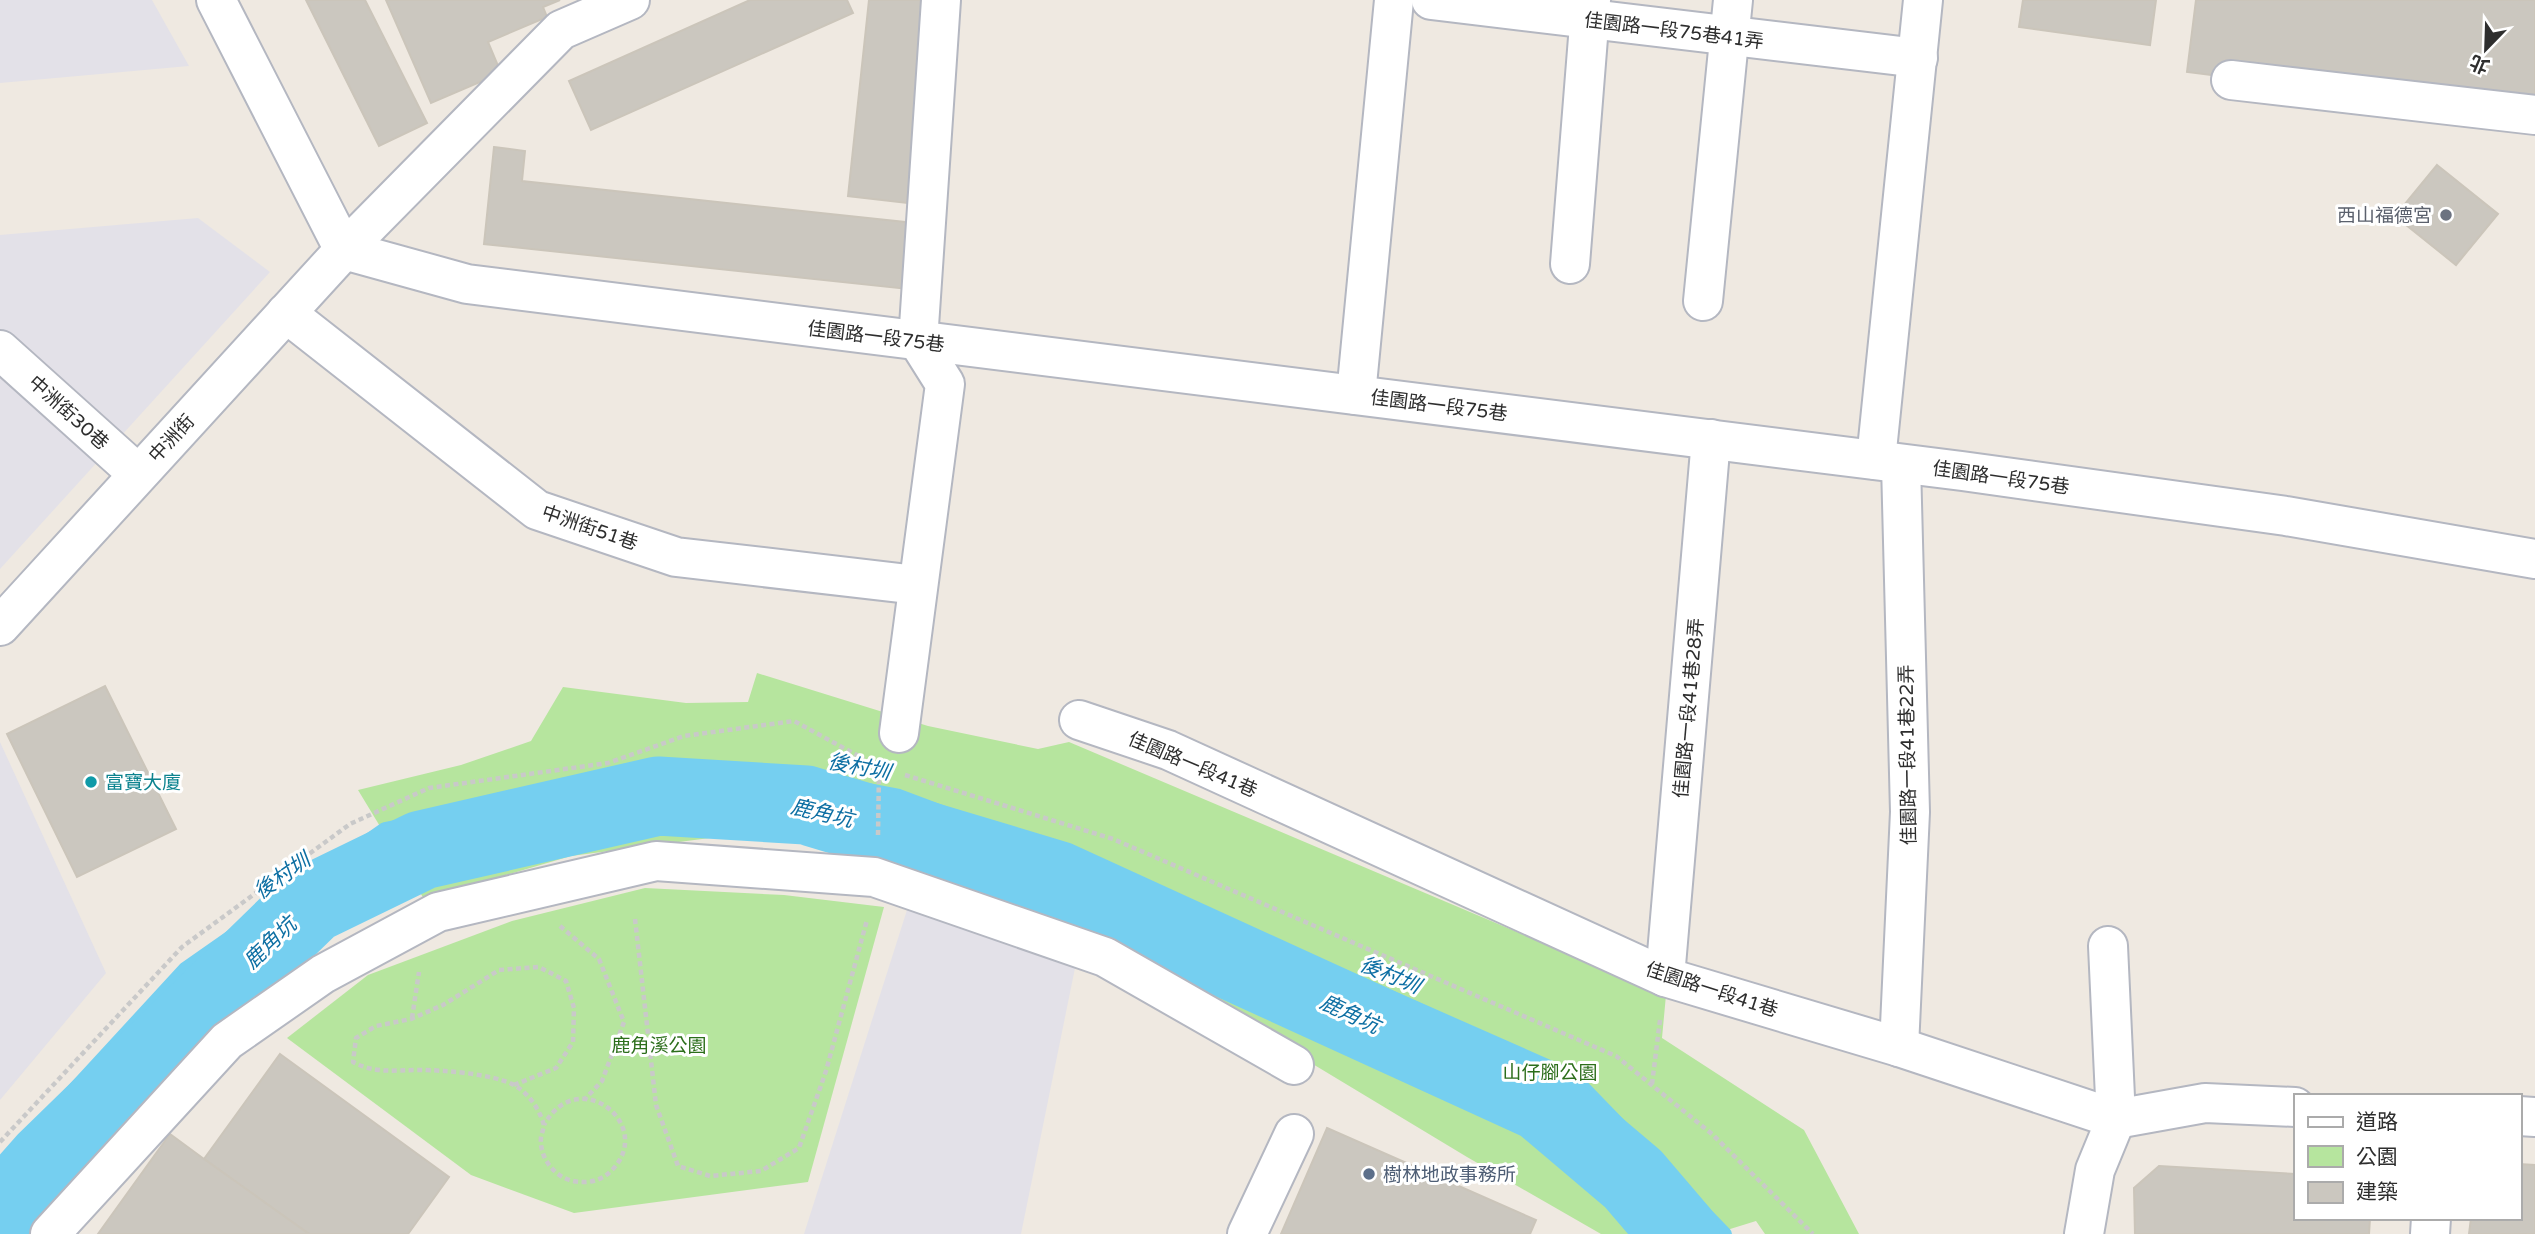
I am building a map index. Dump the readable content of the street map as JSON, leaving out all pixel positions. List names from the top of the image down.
{
  "streets": {
    "street": [
      "佳園路一段75巷41弄",
      "佳園路一段75巷",
      "中洲街30巷",
      "中洲街",
      "中洲街51巷",
      "佳園路一段41巷28弄",
      "佳園路一段41巷22弄",
      "佳園路一段41巷"
    ]
  },
  "crossings": [
    ["佳園路一段75巷41弄", "佳園路一段41巷22弄"],
    ["佳園路一段75巷", "中洲街"],
    ["佳園路一段75巷", "佳園路一段41巷28弄"],
    ["佳園路一段75巷", "佳園路一段41巷22弄"],
    ["中洲街30巷", "中洲街"],
    ["中洲街", "中洲街51巷"],
    ["佳園路一段41巷28弄", "佳園路一段41巷"],
    ["佳園路一段41巷22弄", "佳園路一段41巷"]
  ],
  "water": ["後村圳", "鹿角坑"],
  "parks": ["鹿角溪公園", "山仔腳公園"],
  "places": ["西山福德宮", "富寶大廈", "樹林地政事務所"],
  "legend": ["道路", "公園", "建築"],
  "north": "bottom left"
}
